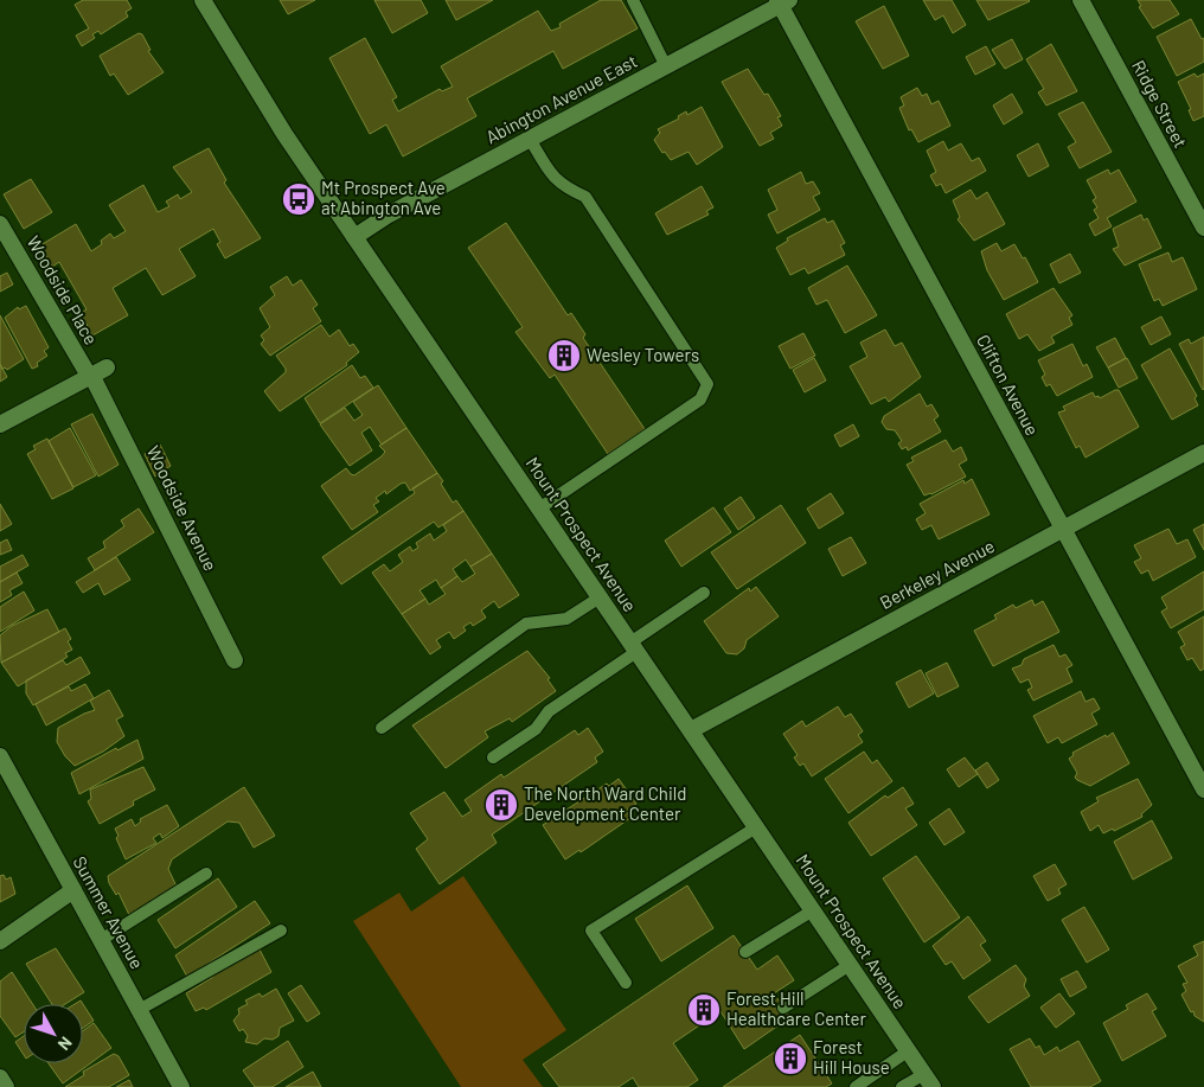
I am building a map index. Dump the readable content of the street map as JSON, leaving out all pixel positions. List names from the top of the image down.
{
  "streets": {
    "street": [
      "Abington Avenue East",
      "Ridge Street",
      "Woodside Place",
      "Clifton Avenue",
      "Woodside Avenue",
      "Mount Prospect Avenue",
      "Berkeley Avenue",
      "Summer Avenue"
    ]
  },
  "crossings": [
    ["Abington Avenue East", "Clifton Avenue"],
    ["Abington Avenue East", "Mount Prospect Avenue"],
    ["Woodside Place", "Woodside Avenue"],
    ["Clifton Avenue", "Berkeley Avenue"],
    ["Mount Prospect Avenue", "Berkeley Avenue"]
  ],
  "places": {
    "bus stop": ["Mt Prospect Ave at Abington Ave"],
    "building": [
      "Wesley Towers",
      "The North Ward Child Development Center",
      "Forest Hill Healthcare Center",
      "Forest Hill House"
    ]
  },
  "north": "bottom right"
}
